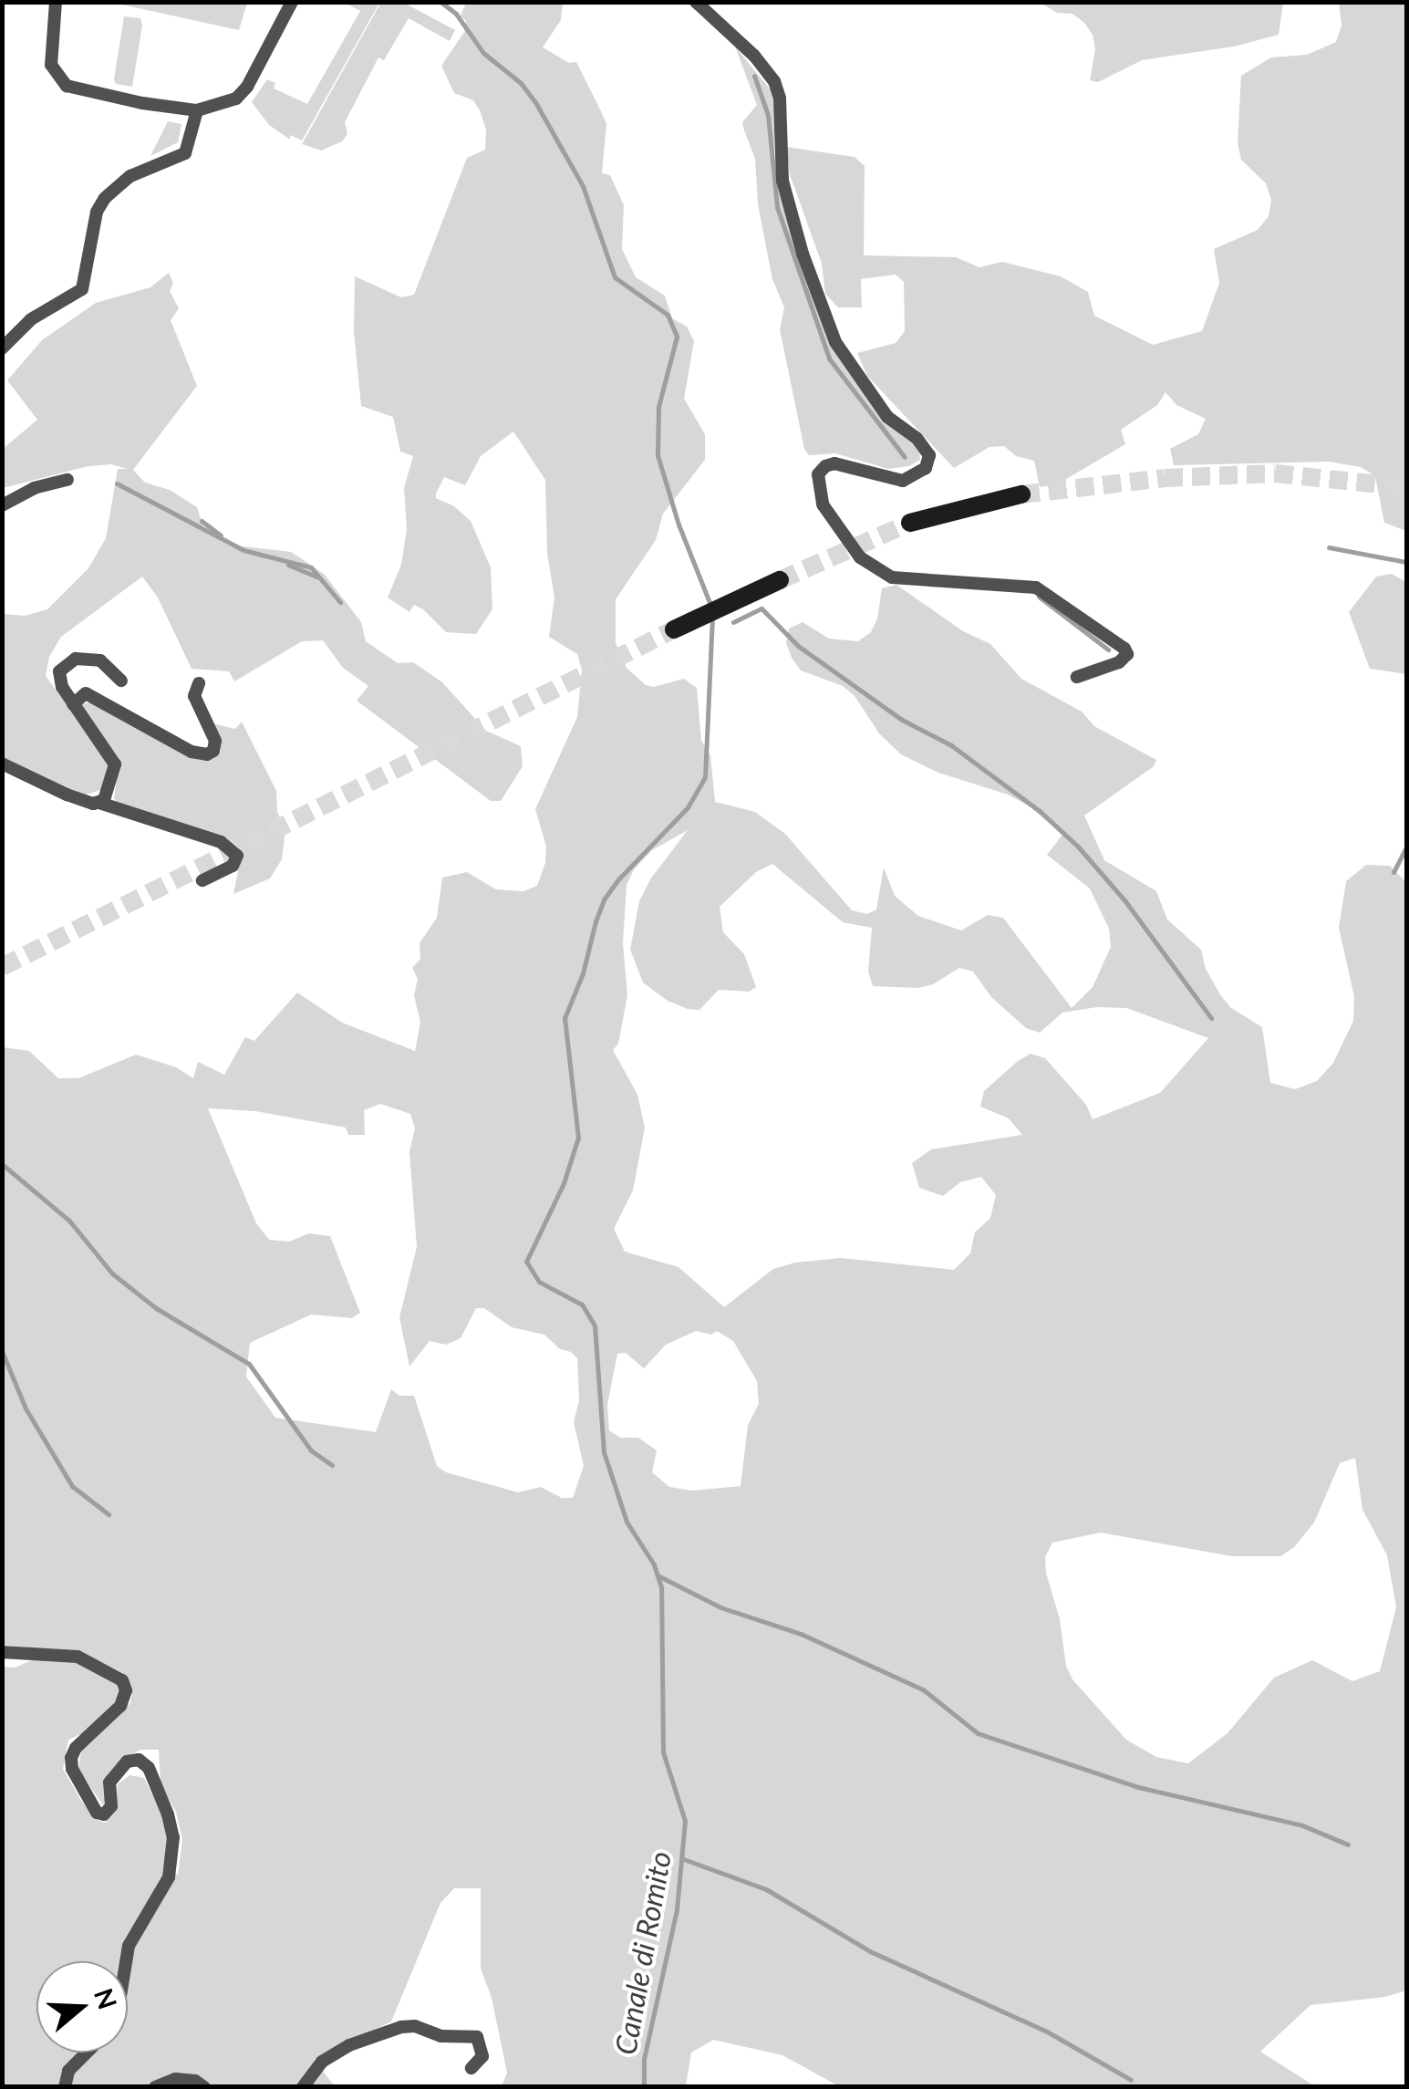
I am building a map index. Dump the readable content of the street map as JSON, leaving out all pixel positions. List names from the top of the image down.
{
  "water": ["Canale di Romito"],
  "north": "right"
}
